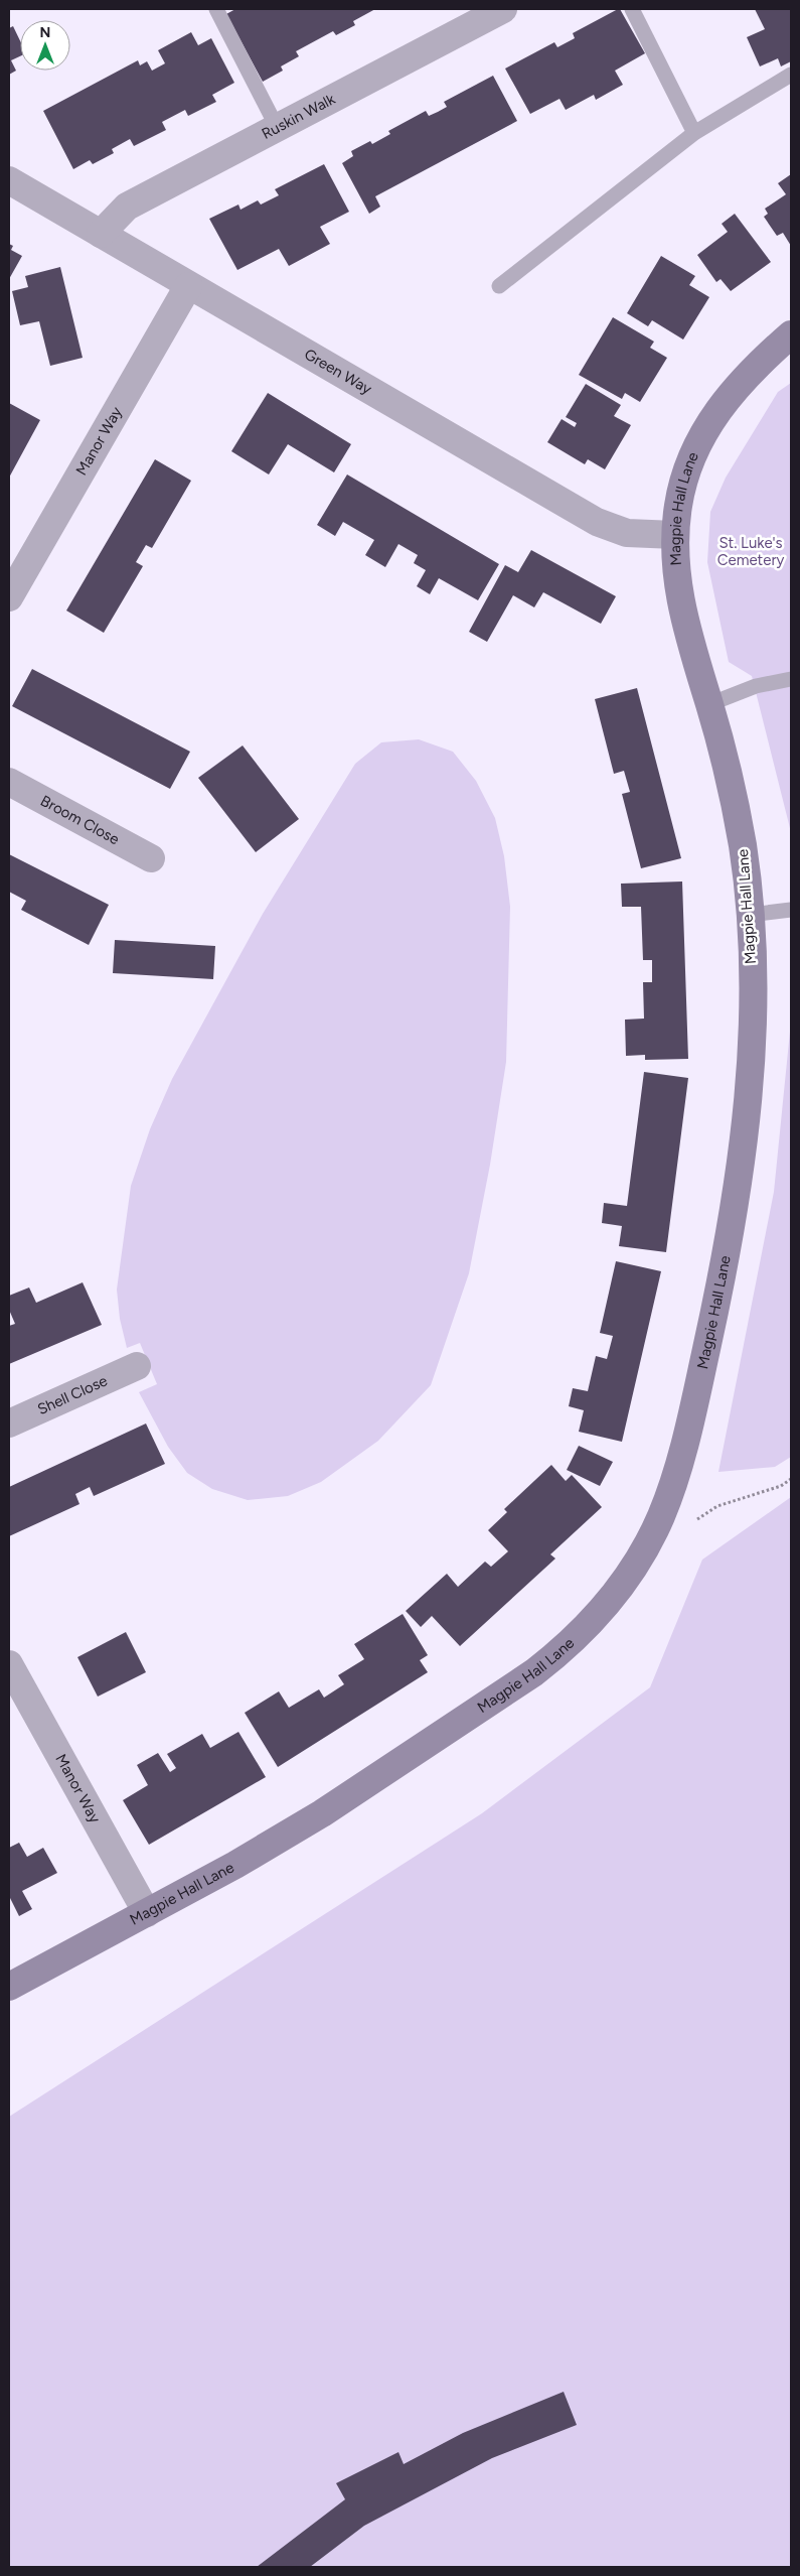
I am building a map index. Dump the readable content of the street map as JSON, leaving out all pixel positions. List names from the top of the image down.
{
  "streets": {
    "street": [
      "Ruskin Walk",
      "Green Way",
      "Manor Way",
      "Magpie Hall Lane",
      "Broom Close",
      "Shell Close"
    ]
  },
  "crossings": [
    ["Ruskin Walk", "Green Way"],
    ["Green Way", "Manor Way"],
    ["Green Way", "Magpie Hall Lane"],
    ["Manor Way", "Magpie Hall Lane"]
  ],
  "parks": ["St. Luke's Cemetery"],
  "north": "top"
}
